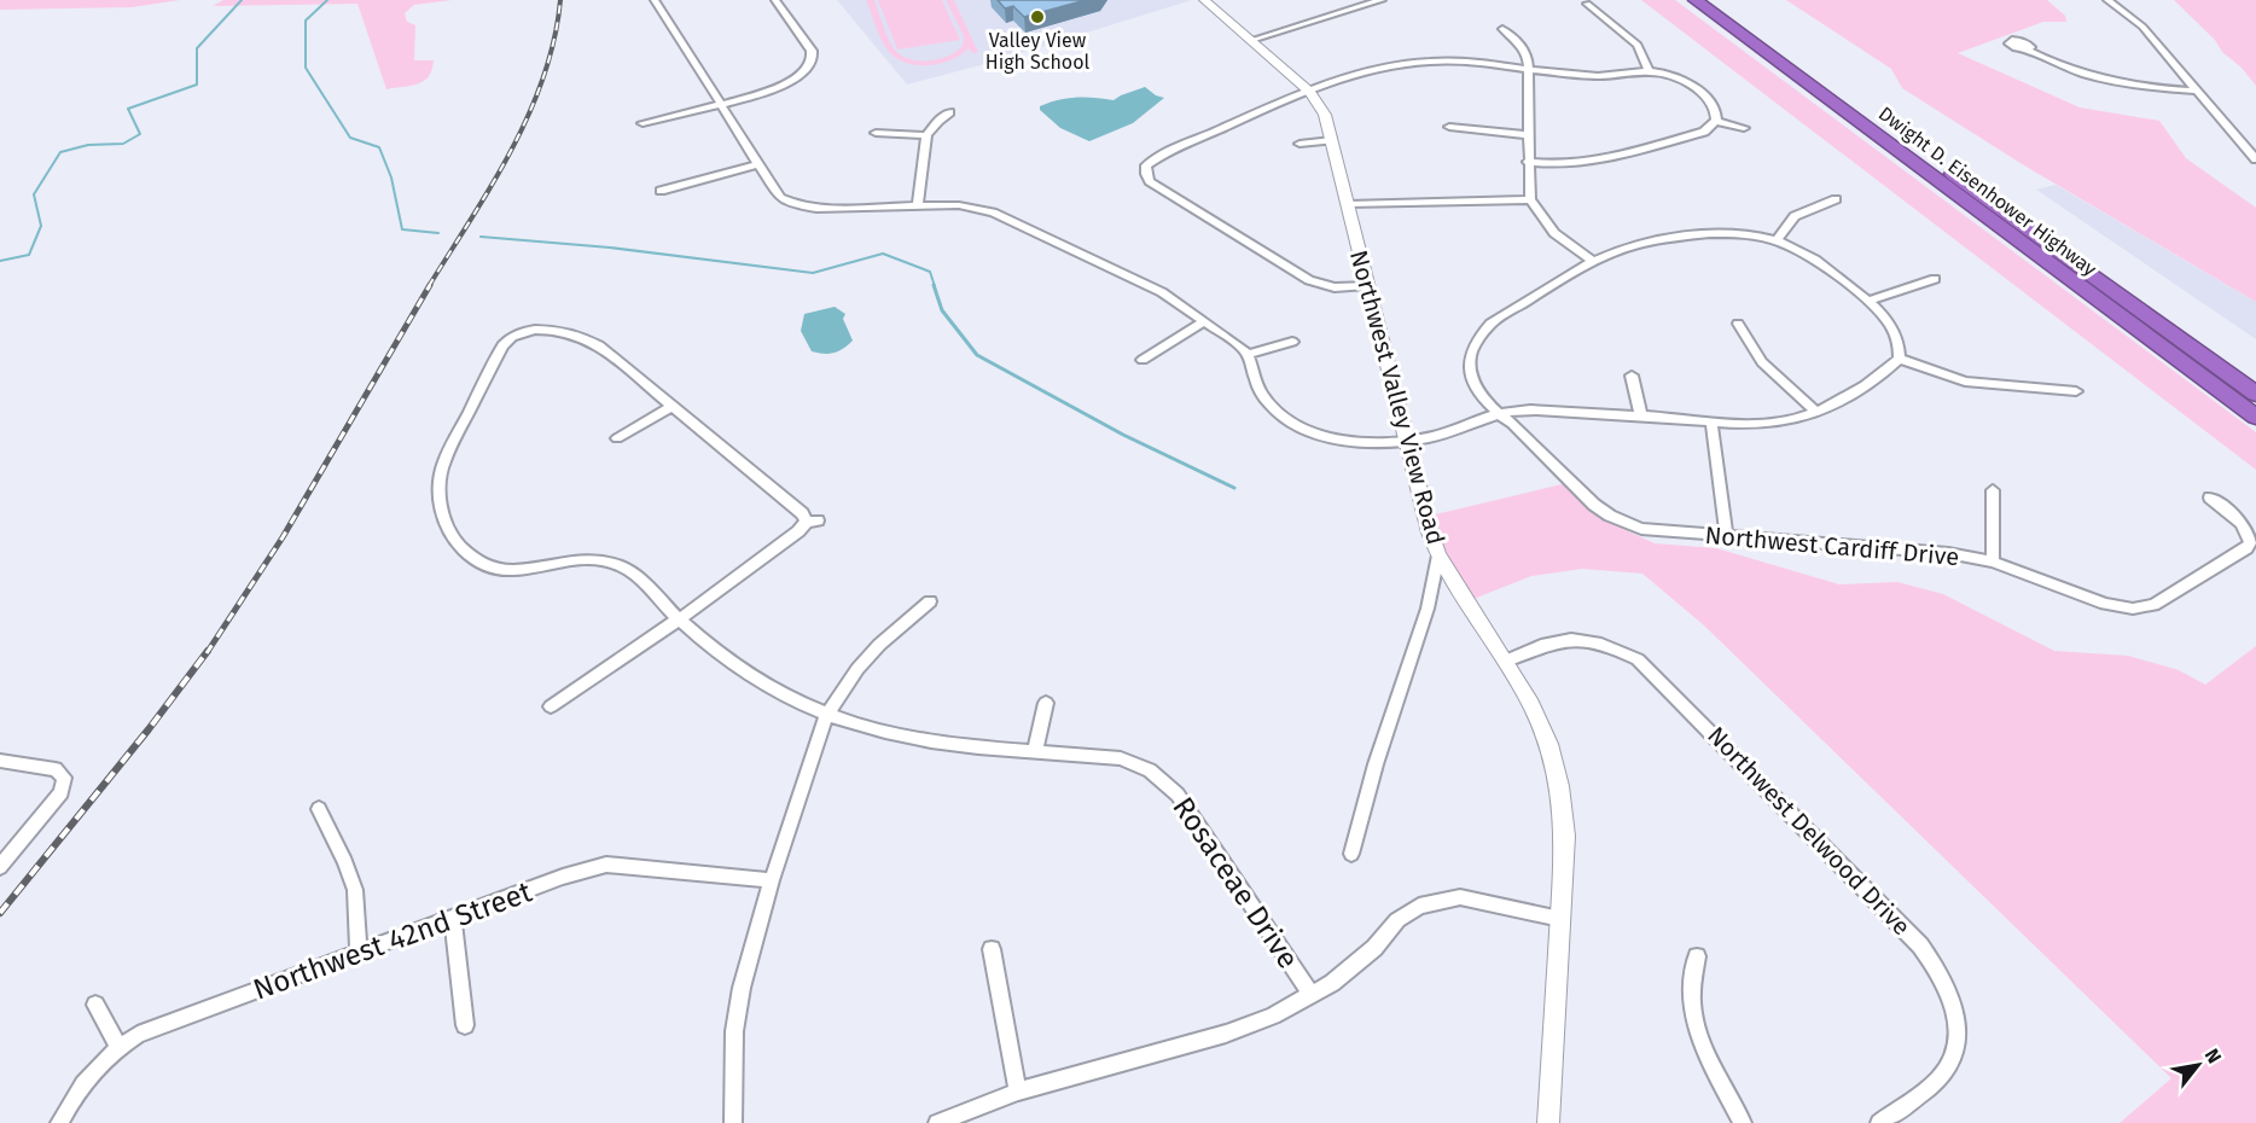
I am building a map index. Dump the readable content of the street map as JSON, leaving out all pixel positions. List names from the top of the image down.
{
  "streets": {
    "highway": ["Dwight D. Eisenhower Highway"],
    "street": [
      "Northwest Valley View Road",
      "Northwest Cardiff Drive",
      "Northwest Delwood Drive",
      "Rosaceae Drive",
      "Northwest 42nd Street"
    ]
  },
  "crossings": [
    ["Northwest Valley View Road", "Northwest Delwood Drive"]
  ],
  "places": ["Valley View High School"],
  "north": "top right"
}
